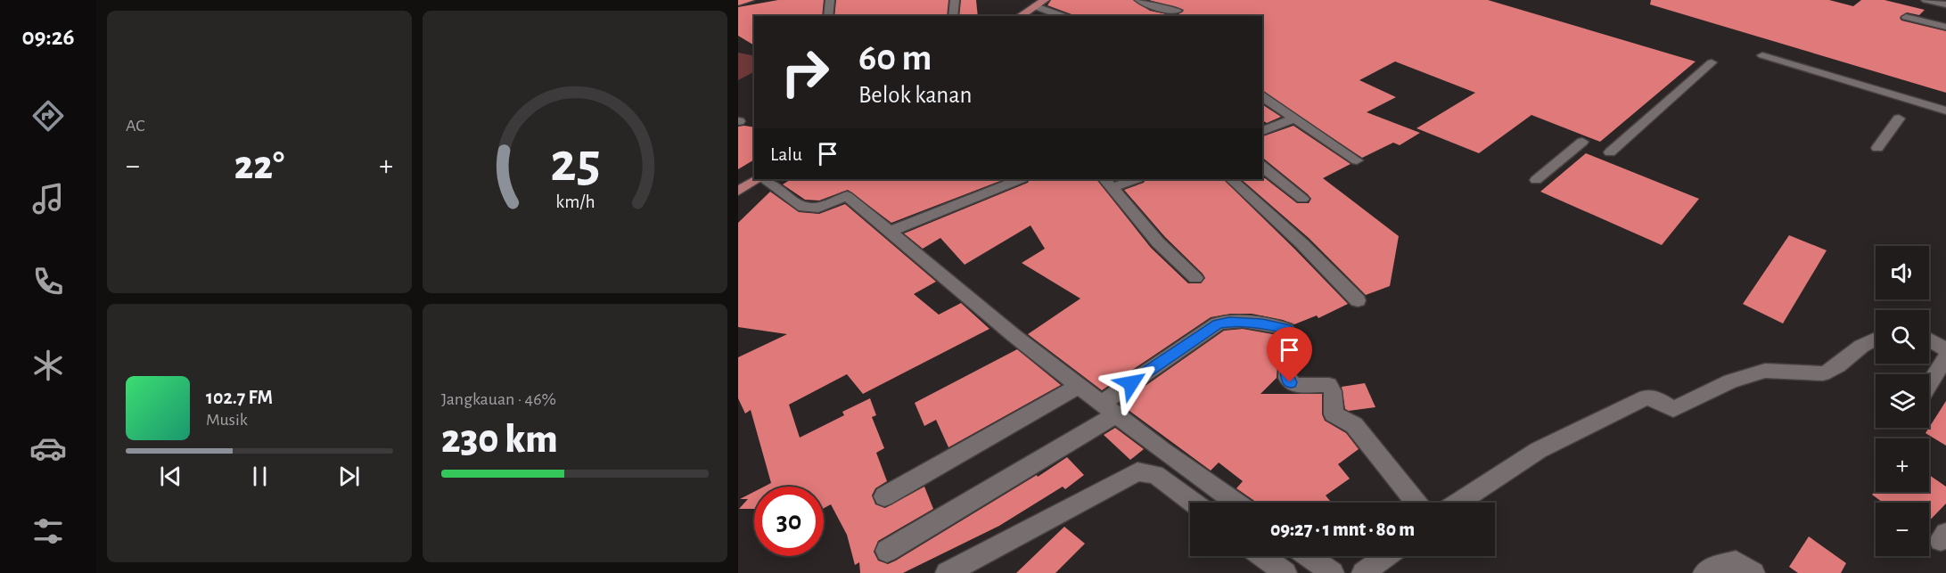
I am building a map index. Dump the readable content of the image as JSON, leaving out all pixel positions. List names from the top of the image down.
{
  "page": {
    "tabs": "09:26",
    "tile": [
      "AC",
      ["Jangkauan · 46%", "230 km"]
    ],
    "turn": ["60 m", "Belok kanan"],
    "then": "Lalu",
    "heat": ["−", "22°", "+"],
    "map_buttons": ["+", "−"],
    "song": ["102.7 FM", "Musik"],
    "limit": "30",
    "trip": "09:27 · 1 mnt · 80 m",
    "gauge": ["25", "km/h"]
  }
}
